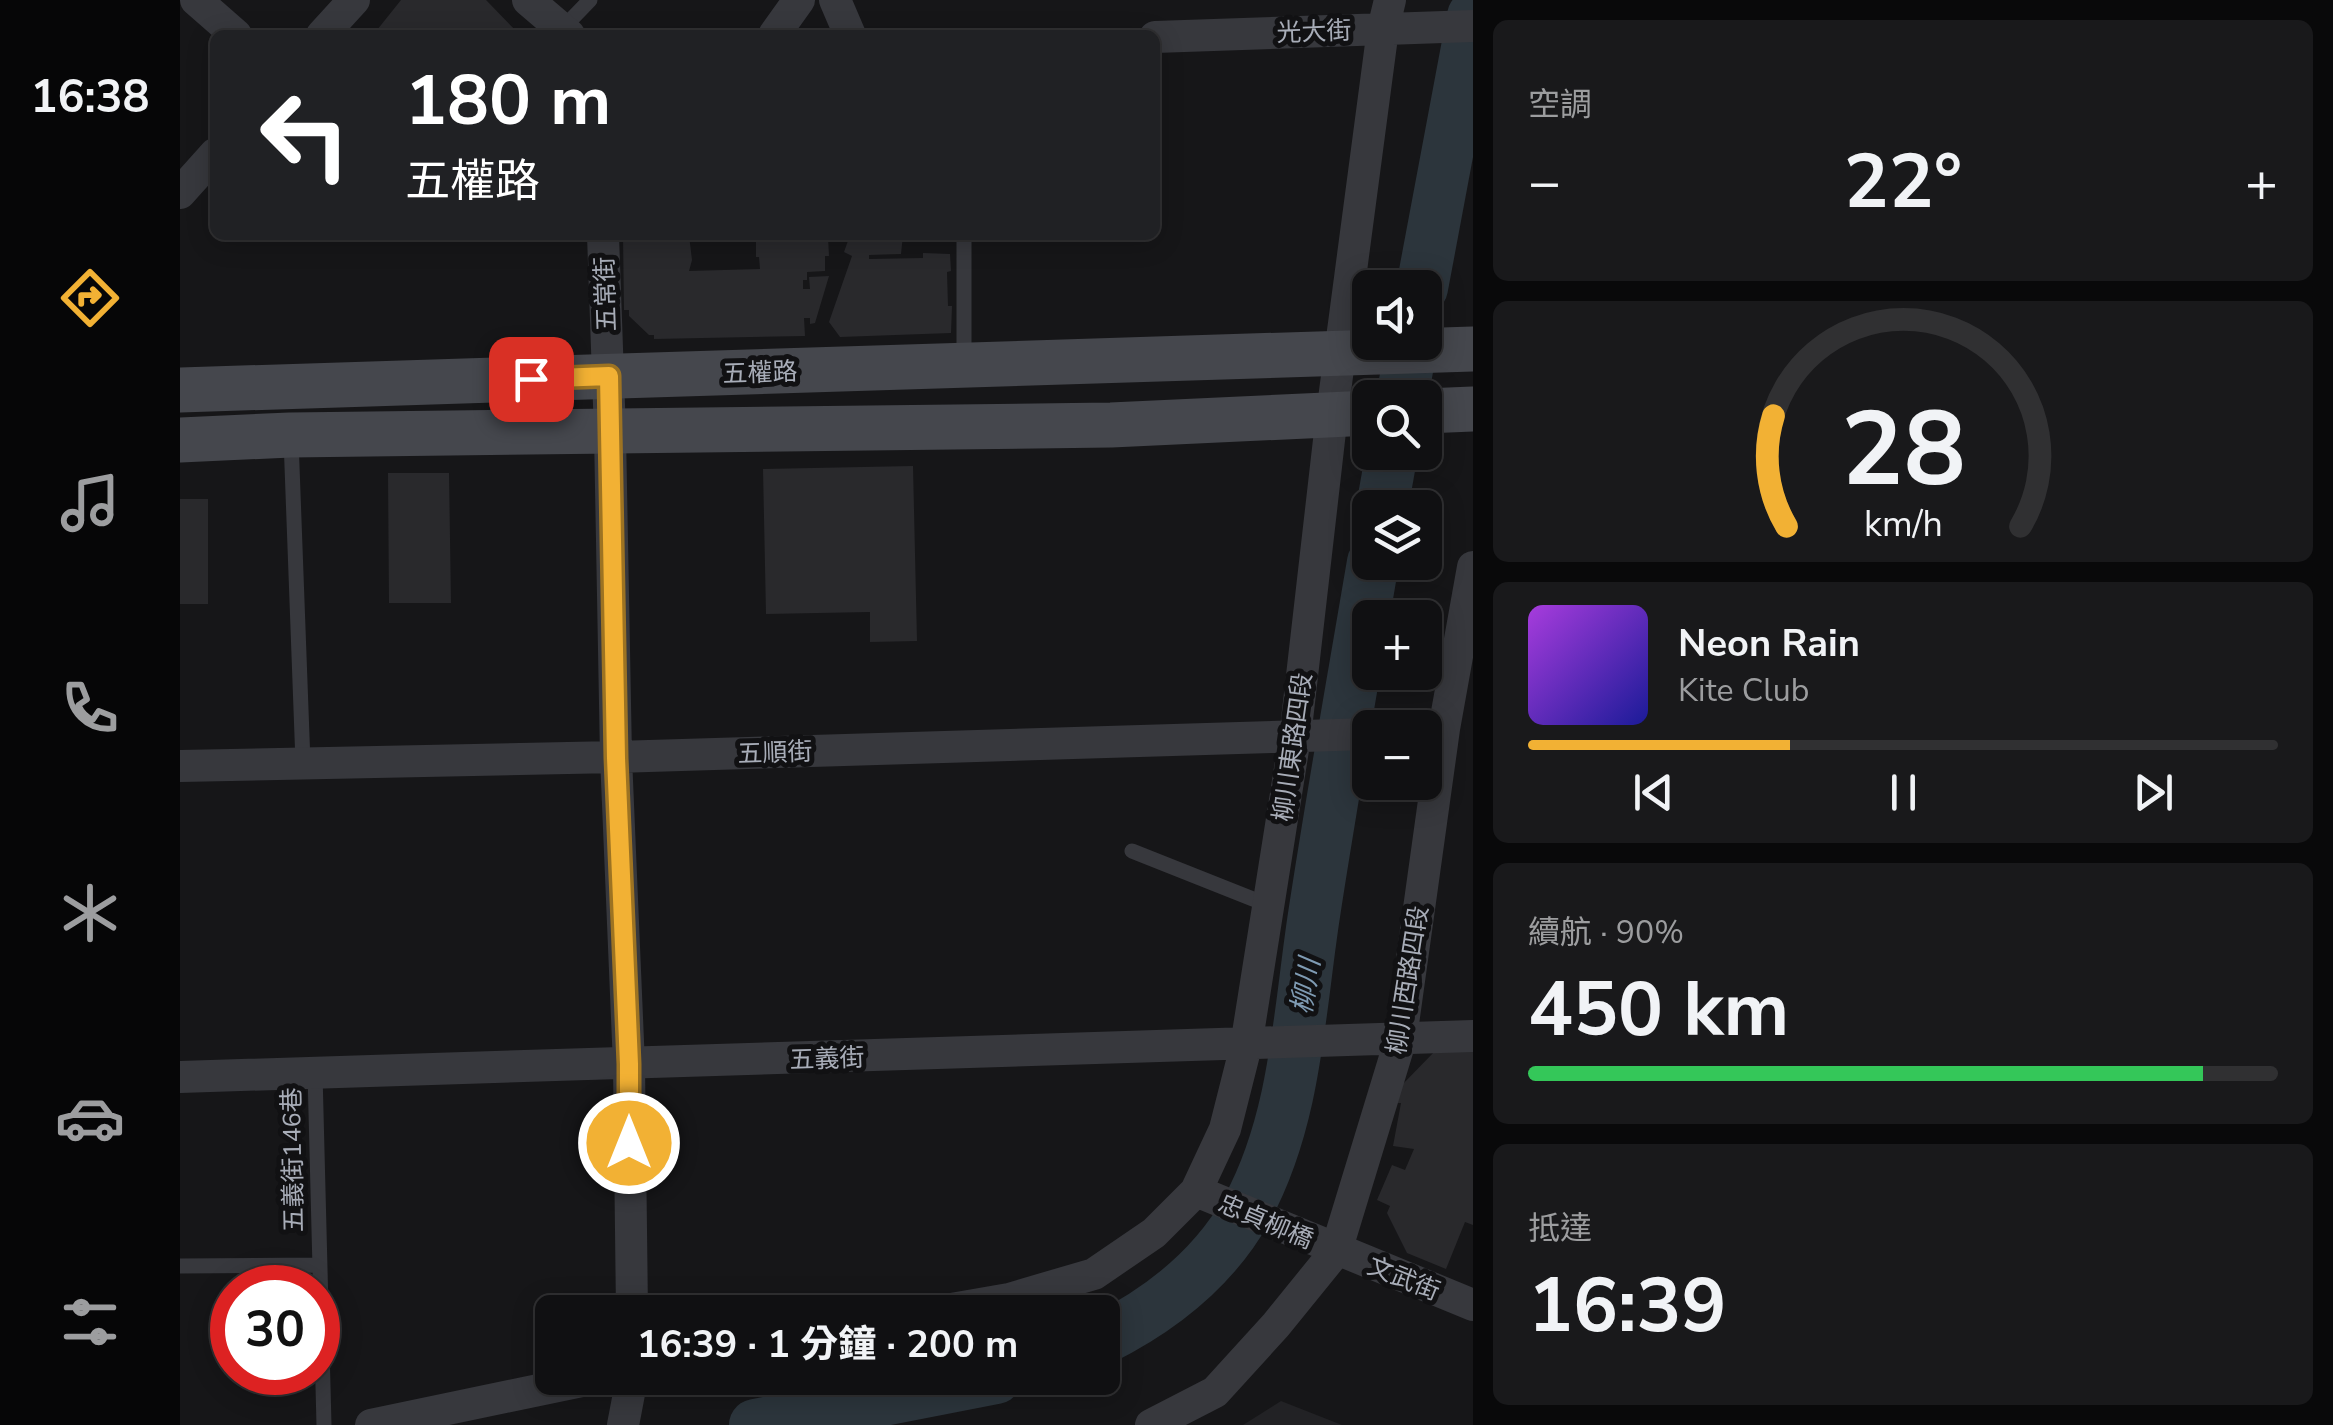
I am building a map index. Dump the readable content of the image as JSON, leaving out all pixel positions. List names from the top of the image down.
{
  "streets": {
    "main road": ["五權路"],
    "street": [
      "光大街",
      "五常街",
      "柳川東路四段",
      "五順街",
      "柳川西路四段",
      "五義街",
      "忠貞柳橋",
      "文武街"
    ],
    "lane": ["五義街146巷"]
  },
  "crossings": [
    ["光大街", "柳川東路四段"],
    ["五常街", "五權路"],
    ["五常街", "五順街"],
    ["五常街", "五義街"],
    ["五權路", "柳川東路四段"],
    ["柳川東路四段", "五順街"],
    ["柳川東路四段", "五義街"],
    ["柳川東路四段", "忠貞柳橋"],
    ["柳川西路四段", "五義街"],
    ["柳川西路四段", "忠貞柳橋"],
    ["柳川西路四段", "文武街"],
    ["五義街", "五義街146巷"],
    ["忠貞柳橋", "文武街"]
  ],
  "water": ["柳川"],
  "page": {
    "tabs": "16:38",
    "tile": [
      "空調",
      ["續航 · 90%", "450 km"],
      ["抵達", "16:39"]
    ],
    "turn": ["180 m", "五權路"],
    "heat": ["−", "22°", "+"],
    "map_buttons": ["+", "−"],
    "song": ["Neon Rain", "Kite Club"],
    "limit": "30",
    "trip": "16:39 · 1 分鐘 · 200 m",
    "gauge": ["28", "km/h"]
  }
}
